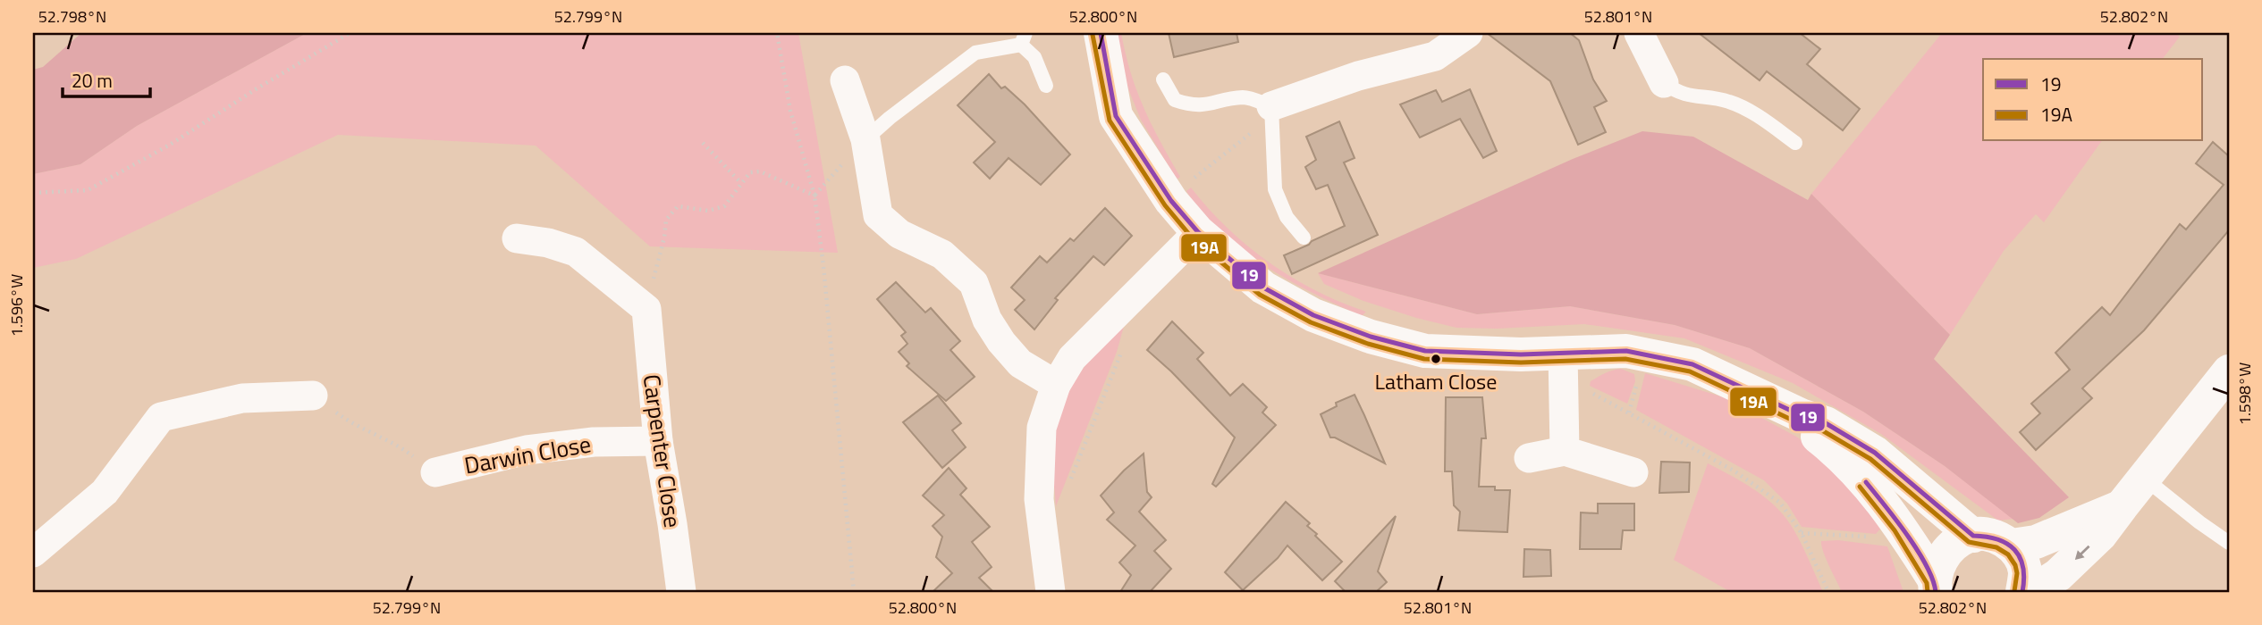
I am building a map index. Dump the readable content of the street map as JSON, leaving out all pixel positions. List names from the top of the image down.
{
  "streets": {
    "street": ["Carpenter Close", "Darwin Close"]
  },
  "crossings": [
    ["Carpenter Close", "Darwin Close"]
  ],
  "places": ["Latham Close"],
  "lines": ["transit line 19", "transit line 19A"],
  "legend": ["19", "19A"],
  "scale_bar": "20 m",
  "coordinates": [
    "52.798°N",
    "52.799°N",
    "52.800°N",
    "52.801°N",
    "52.802°N",
    "1.596°W",
    "1.598°W"
  ]
}
